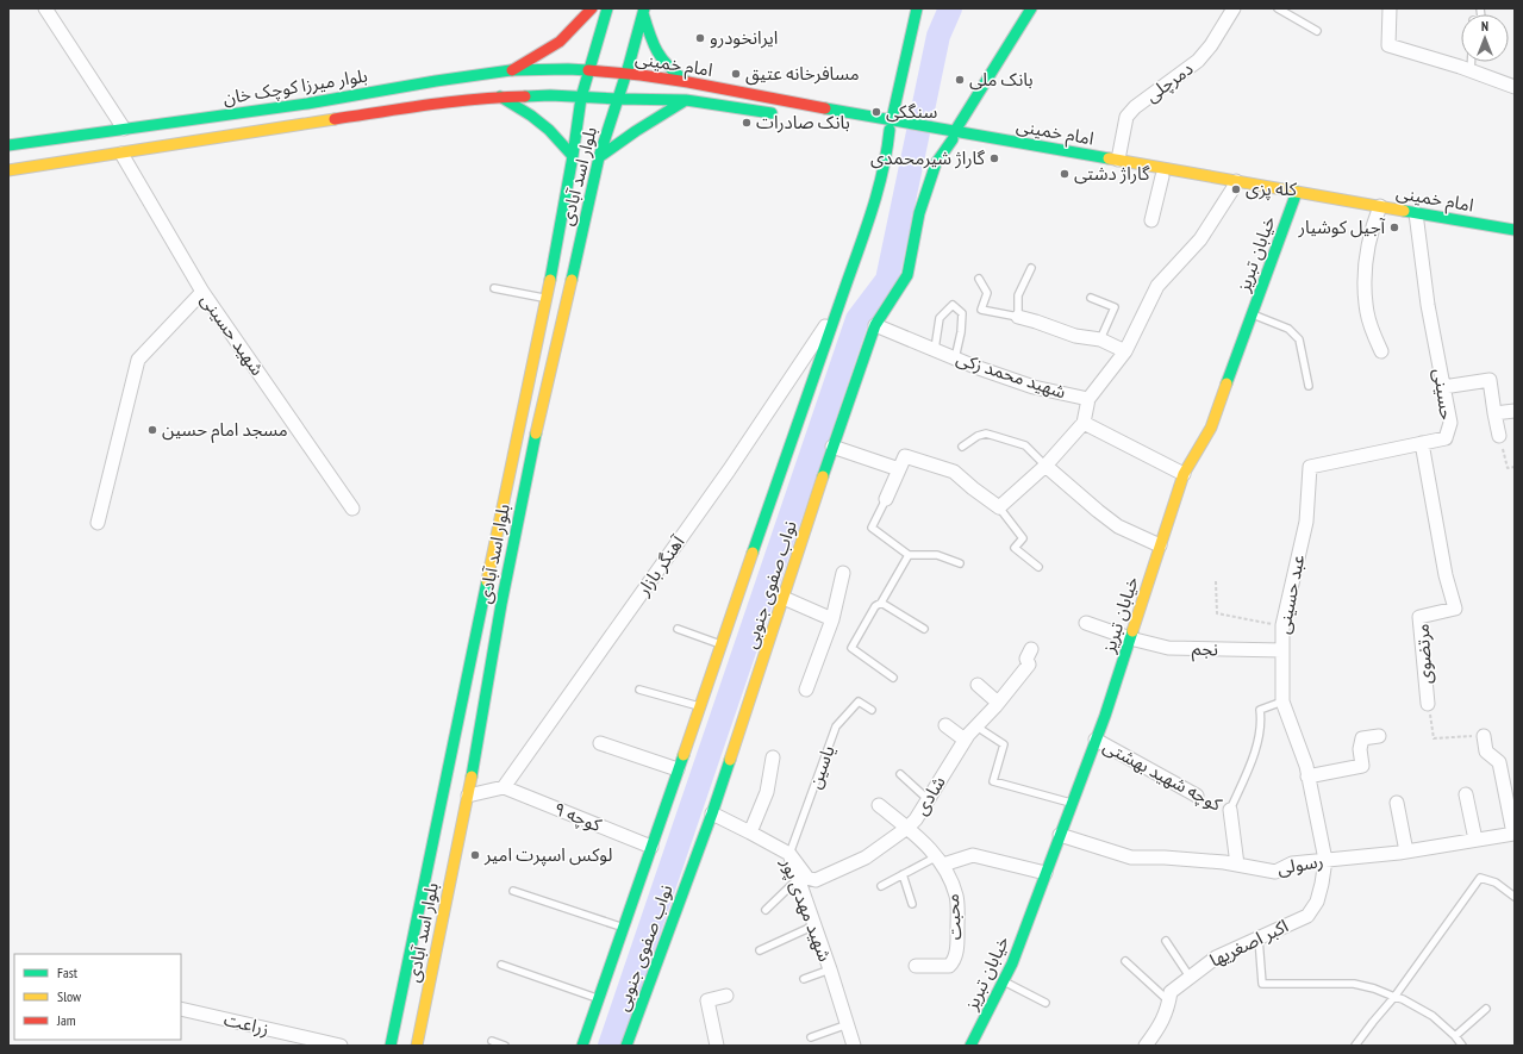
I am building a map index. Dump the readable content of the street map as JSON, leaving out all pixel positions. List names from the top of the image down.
{
  "streets": {
    "main road": [
      "امام خمینی",
      "بلوار میرزا کوچک خان",
      "بلوار اسد آبادی",
      "خیابان تبریز",
      "نواب صفوی جنوبی"
    ],
    "street": [
      "دمرچلی",
      "شهید حسینی",
      "شهید محمد زکی",
      "حسینی",
      "آهنگر بازار",
      "عبد حسینی",
      "نجم",
      "مرتضوی",
      "کوچه شهید بهشتی",
      "شادی",
      "کوچه ۹",
      "رسولی",
      "شهید مهدی پور",
      "محبت",
      "اکبر اصغریها",
      "زراعت"
    ],
    "lane": ["یاسین"]
  },
  "crossings": [
    ["امام خمینی", "دمرچلی"],
    ["امام خمینی", "بلوار میرزا کوچک خان"],
    ["امام خمینی", "بلوار اسد آبادی"],
    ["امام خمینی", "خیابان تبریز"],
    ["امام خمینی", "شهید محمد زکی"],
    ["امام خمینی", "حسینی"],
    ["امام خمینی", "نواب صفوی جنوبی"],
    ["بلوار میرزا کوچک خان", "بلوار اسد آبادی"],
    ["خیابان تبریز", "نجم"],
    ["خیابان تبریز", "کوچه شهید بهشتی"],
    ["خیابان تبریز", "رسولی"],
    ["شهید محمد زکی", "نواب صفوی جنوبی"],
    ["حسینی", "عبد حسینی"],
    ["حسینی", "مرتضوی"],
    ["آهنگر بازار", "نواب صفوی جنوبی"],
    ["آهنگر بازار", "کوچه ۹"],
    ["نواب صفوی جنوبی", "کوچه ۹"],
    ["نواب صفوی جنوبی", "شهید مهدی پور"],
    ["عبد حسینی", "نجم"],
    ["عبد حسینی", "رسولی"],
    ["عبد حسینی", "اکبر اصغریها"],
    ["یاسین", "شادی"],
    ["یاسین", "شهید مهدی پور"],
    ["شادی", "شهید مهدی پور"],
    ["شادی", "محبت"],
    ["رسولی", "اکبر اصغریها"]
  ],
  "places": [
    "ایرانخودرو",
    "مسافرخانه عتیق",
    "بانک ملی",
    "سنگکی",
    "بانک صادرات",
    "گاراژ شیرمحمدی",
    "گاراژ دشتی",
    "کله پزی",
    "آجیل کوشیار",
    "مسجد امام حسین",
    "لوکس اسپرت امیر"
  ],
  "legend": ["Fast", "Slow", "Jam"],
  "north": "top"
}
